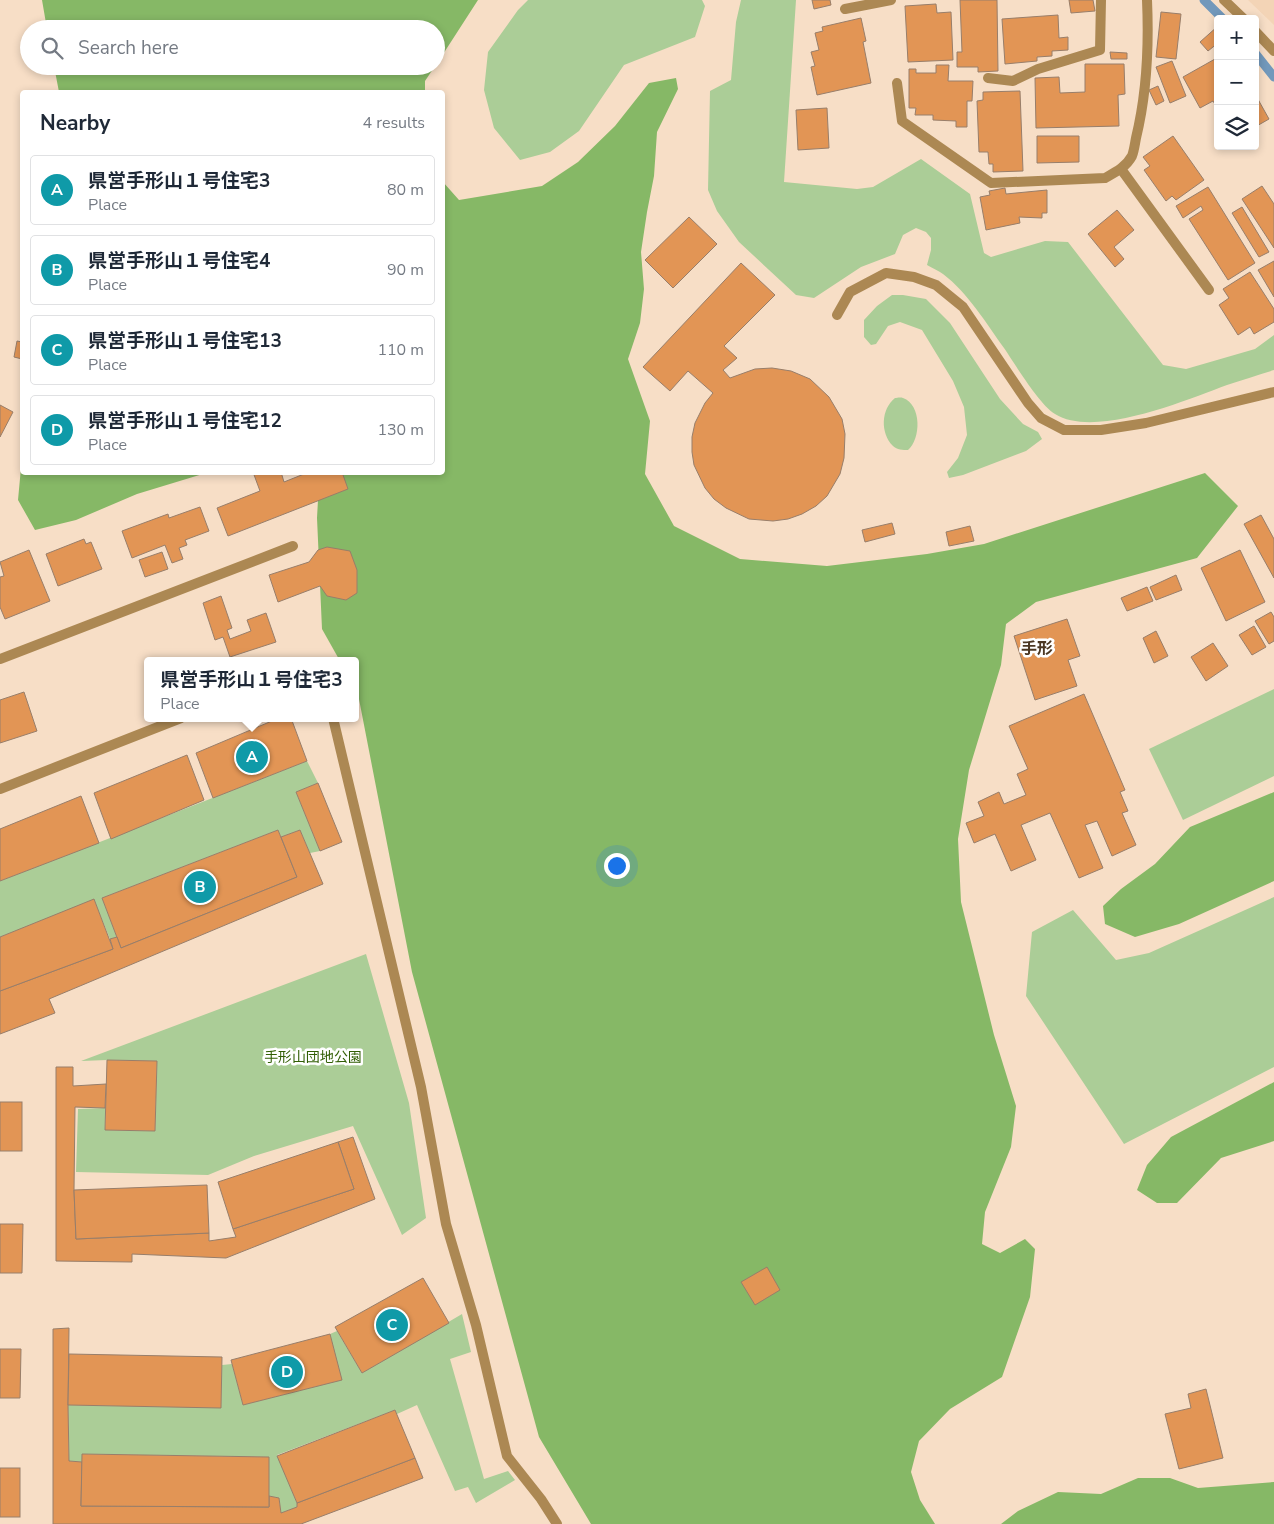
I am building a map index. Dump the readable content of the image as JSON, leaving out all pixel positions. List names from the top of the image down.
{
  "districts": ["手形"],
  "parks": ["手形山団地公園"],
  "page": {
    "map_buttons": ["+", "−"],
    "search": "Search here",
    "heading": ["Nearby", "4 results"],
    "list": [
      {
        "mark": "A",
        "name": "県営手形山１号住宅3",
        "note": "Place",
        "value": "80 m"
      },
      {
        "mark": "B",
        "name": "県営手形山１号住宅4",
        "note": "Place",
        "value": "90 m"
      },
      {
        "mark": "C",
        "name": "県営手形山１号住宅13",
        "note": "Place",
        "value": "110 m"
      },
      {
        "mark": "D",
        "name": "県営手形山１号住宅12",
        "note": "Place",
        "value": "130 m"
      }
    ],
    "popup": ["県営手形山１号住宅3", "Place"],
    "pins": [
      "A",
      "B",
      "C",
      "D"
    ]
  }
}
